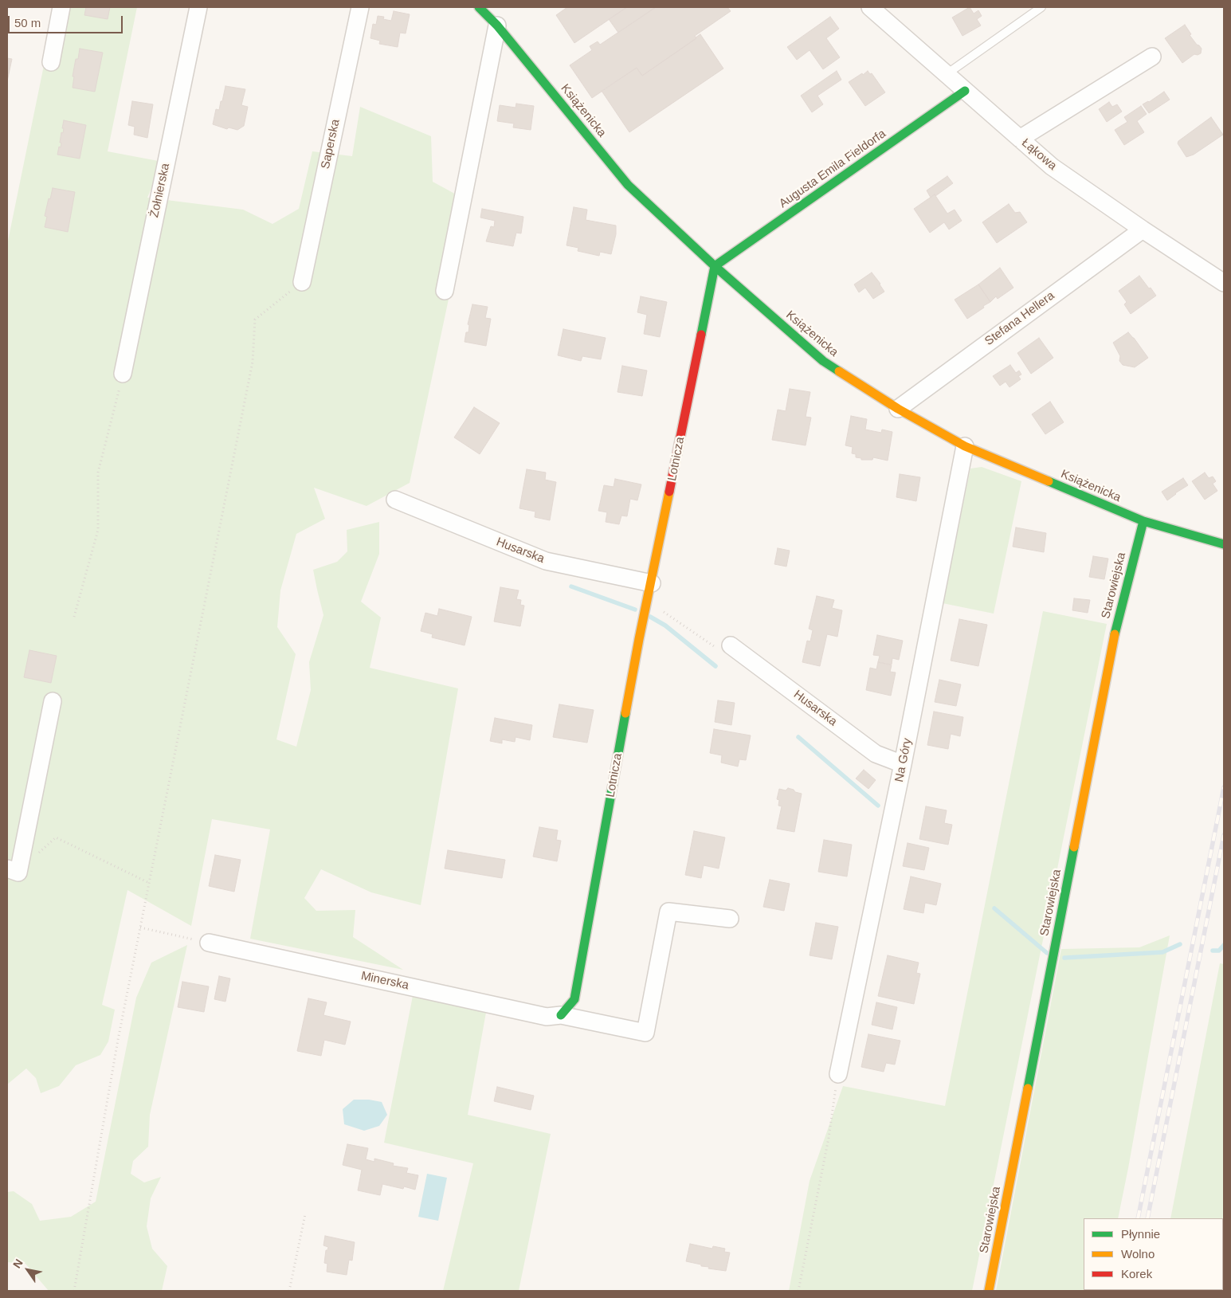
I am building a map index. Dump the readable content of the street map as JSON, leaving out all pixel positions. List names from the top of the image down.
{
  "streets": {
    "street": [
      "Książenicka",
      "Saperska",
      "Łąkowa",
      "Augusta Emila Fieldorfa",
      "Żołnierska",
      "Stefana Hellera",
      "Lotnicza",
      "Husarska",
      "Starowiejska",
      "Na Góry",
      "Minerska"
    ]
  },
  "crossings": [
    ["Książenicka", "Augusta Emila Fieldorfa"],
    ["Książenicka", "Stefana Hellera"],
    ["Książenicka", "Lotnicza"],
    ["Książenicka", "Starowiejska"],
    ["Książenicka", "Na Góry"],
    ["Łąkowa", "Augusta Emila Fieldorfa"],
    ["Łąkowa", "Stefana Hellera"],
    ["Augusta Emila Fieldorfa", "Lotnicza"],
    ["Lotnicza", "Husarska"],
    ["Lotnicza", "Minerska"],
    ["Husarska", "Na Góry"]
  ],
  "legend": ["Płynnie", "Wolno", "Korek"],
  "scale_bar": "50 m",
  "north": "top left"
}
